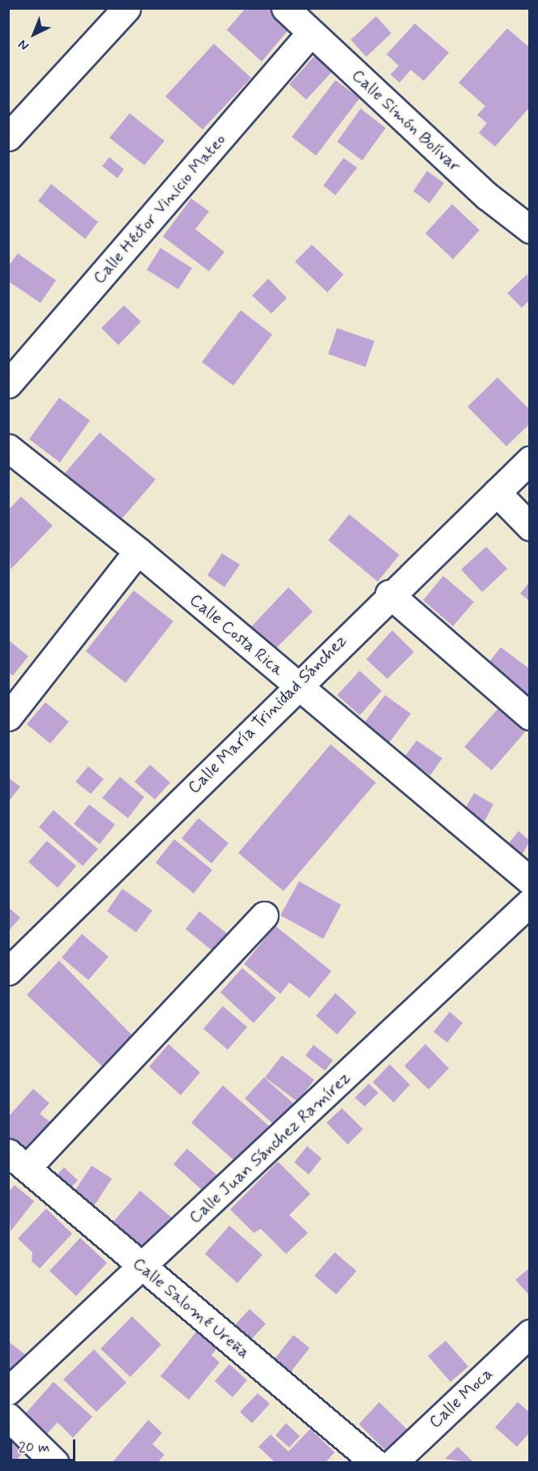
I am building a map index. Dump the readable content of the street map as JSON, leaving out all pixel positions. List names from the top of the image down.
{
  "streets": {
    "street": [
      "Calle Simón Bolívar",
      "Calle Héctor Vinicio Mateo",
      "Calle Costa Rica",
      "Calle María Trinidad Sánchez",
      "Calle Juan Sánchez Ramírez",
      "Calle Salomé Ureña",
      "Calle Moca"
    ]
  },
  "crossings": [
    ["Calle Simón Bolívar", "Calle Héctor Vinicio Mateo"],
    ["Calle Costa Rica", "Calle María Trinidad Sánchez"],
    ["Calle Juan Sánchez Ramírez", "Calle Salomé Ureña"]
  ],
  "scale_bar": "20 m",
  "north": "bottom left"
}
